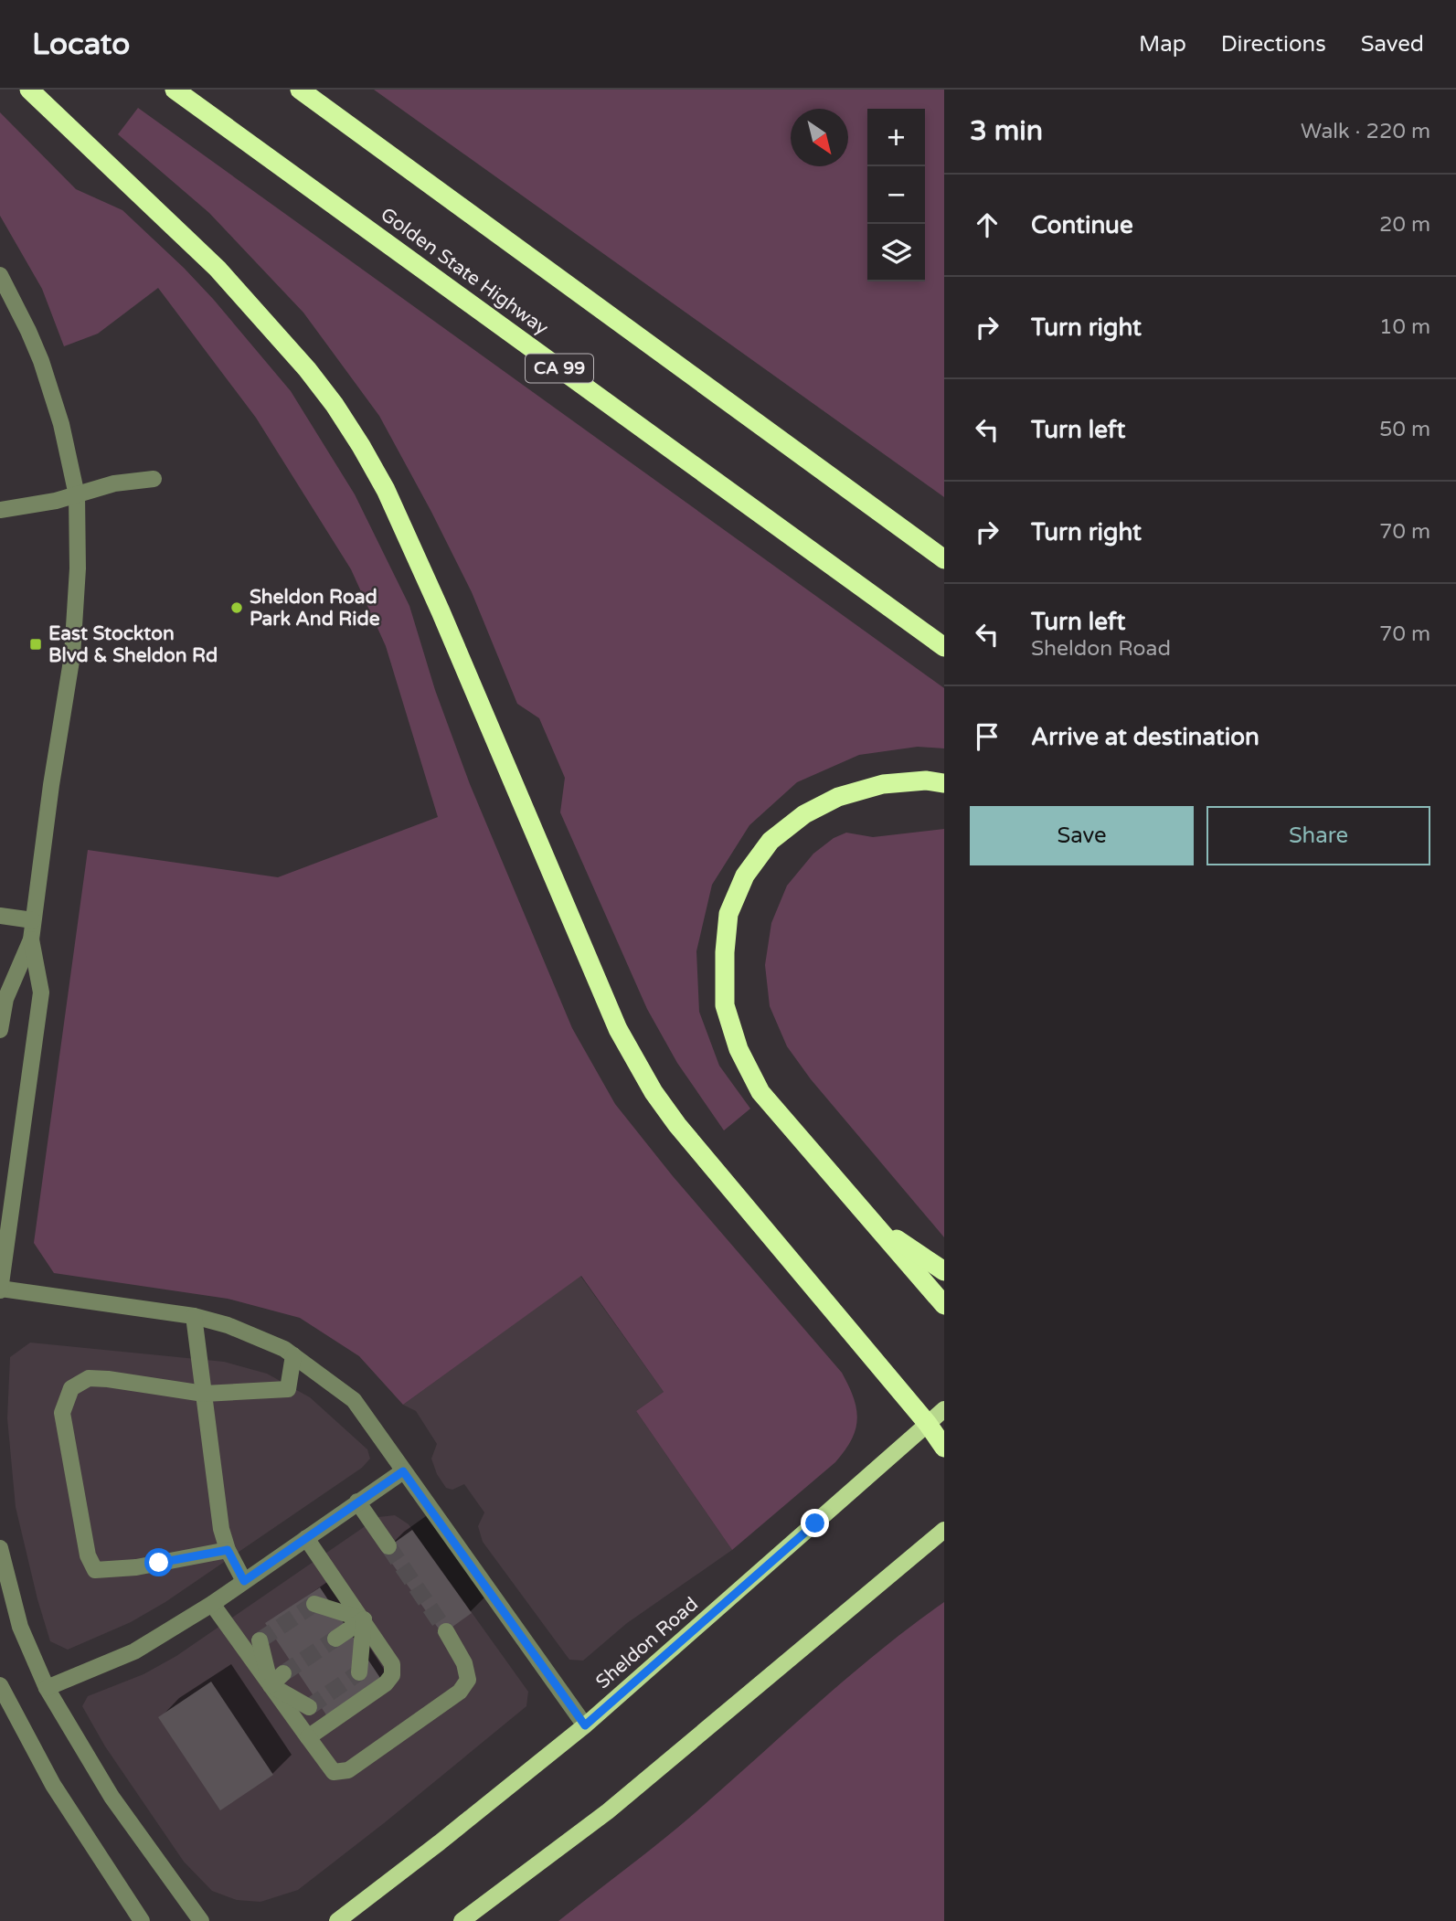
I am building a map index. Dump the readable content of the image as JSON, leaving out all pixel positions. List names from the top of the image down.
{
  "streets": {
    "highway": ["Golden State Highway", "CA 99"],
    "main road": ["Sheldon Road"]
  },
  "places": {
    "other": ["Sheldon Road Park And Ride"],
    "transit": ["East Stockton Blvd & Sheldon Rd"]
  },
  "north": "bottom right",
  "page": {
    "header": "Locato",
    "nav": ["Map", "Directions", "Saved"],
    "heading": ["3 min", "Walk · 220 m"],
    "map_buttons": ["+", "−"],
    "list": [
      ["Continue", "20 m"],
      ["Turn right", "10 m"],
      ["Turn left", "50 m"],
      ["Turn right", "70 m"],
      ["Turn left", "Sheldon Road", "70 m"],
      "Arrive at destination"
    ],
    "buttons": ["Save", "Share"]
  }
}
